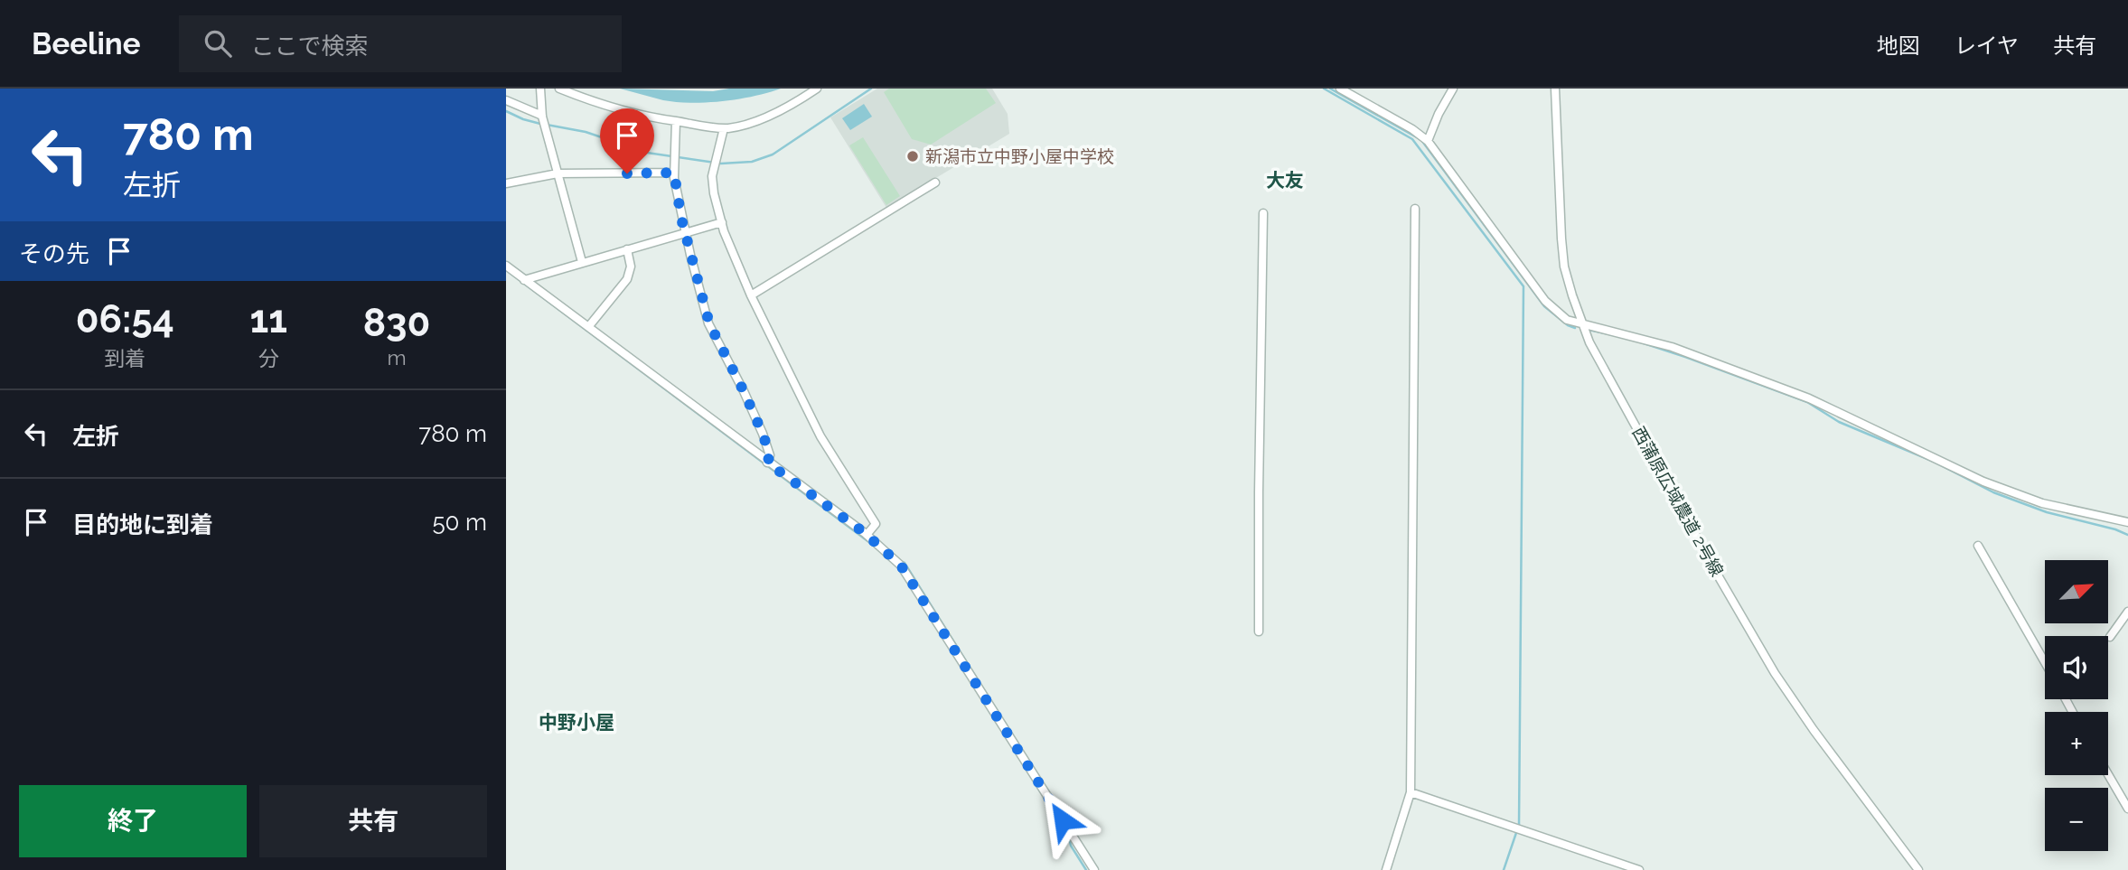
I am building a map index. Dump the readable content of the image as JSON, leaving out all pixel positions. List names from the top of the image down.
{
  "streets": {
    "street": ["西蒲原広域農道 2号線"]
  },
  "districts": ["大友", "中野小屋"],
  "places": ["新潟市立中野小屋中学校"],
  "north": "top right",
  "page": {
    "header": "Beeline",
    "search": "ここで検索",
    "nav": ["地図", "レイヤ", "共有"],
    "turn": ["780 m", "左折"],
    "then": "その先",
    "eta": [
      "06:54",
      "到着",
      "11",
      "分",
      "830",
      "m"
    ],
    "list": [
      {
        "name": "左折",
        "value": "780 m"
      },
      {
        "name": "目的地に到着",
        "value": "50 m"
      }
    ],
    "map_buttons": ["+", "−"],
    "buttons": ["終了", "共有"]
  }
}
